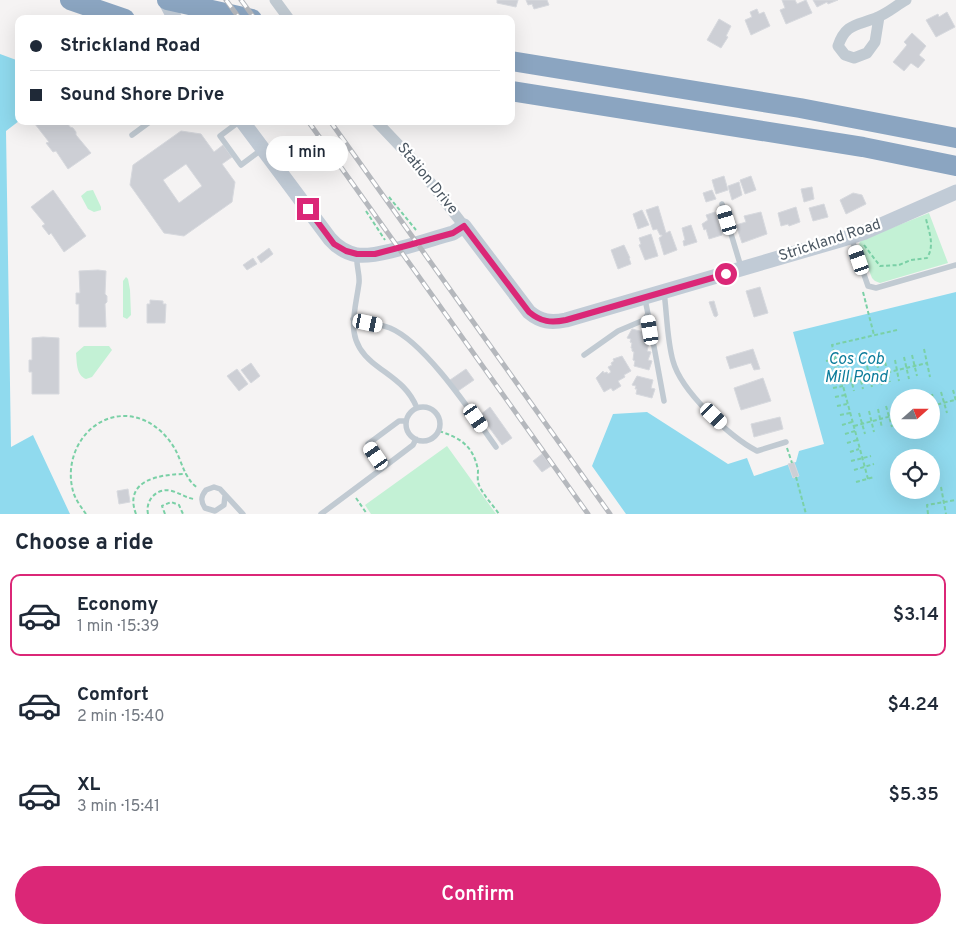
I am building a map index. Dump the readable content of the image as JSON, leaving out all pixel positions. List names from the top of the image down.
{
  "streets": {
    "main road": ["Station Drive", "Strickland Road"]
  },
  "crossings": [
    ["Station Drive", "Strickland Road"]
  ],
  "water": ["Cos Cob Mill Pond"],
  "north": "right",
  "page": {
    "banner": ["Strickland Road", "Sound Shore Drive"],
    "bubble": "1 min",
    "heading": "Choose a ride",
    "list": [
      {
        "name": "Economy",
        "note": "1 min · 15:39",
        "value": "$3.14"
      },
      {
        "name": "Comfort",
        "note": "2 min · 15:40",
        "value": "$4.24"
      },
      {
        "name": "XL",
        "note": "3 min · 15:41",
        "value": "$5.35"
      }
    ],
    "buttons": "Confirm"
  }
}
